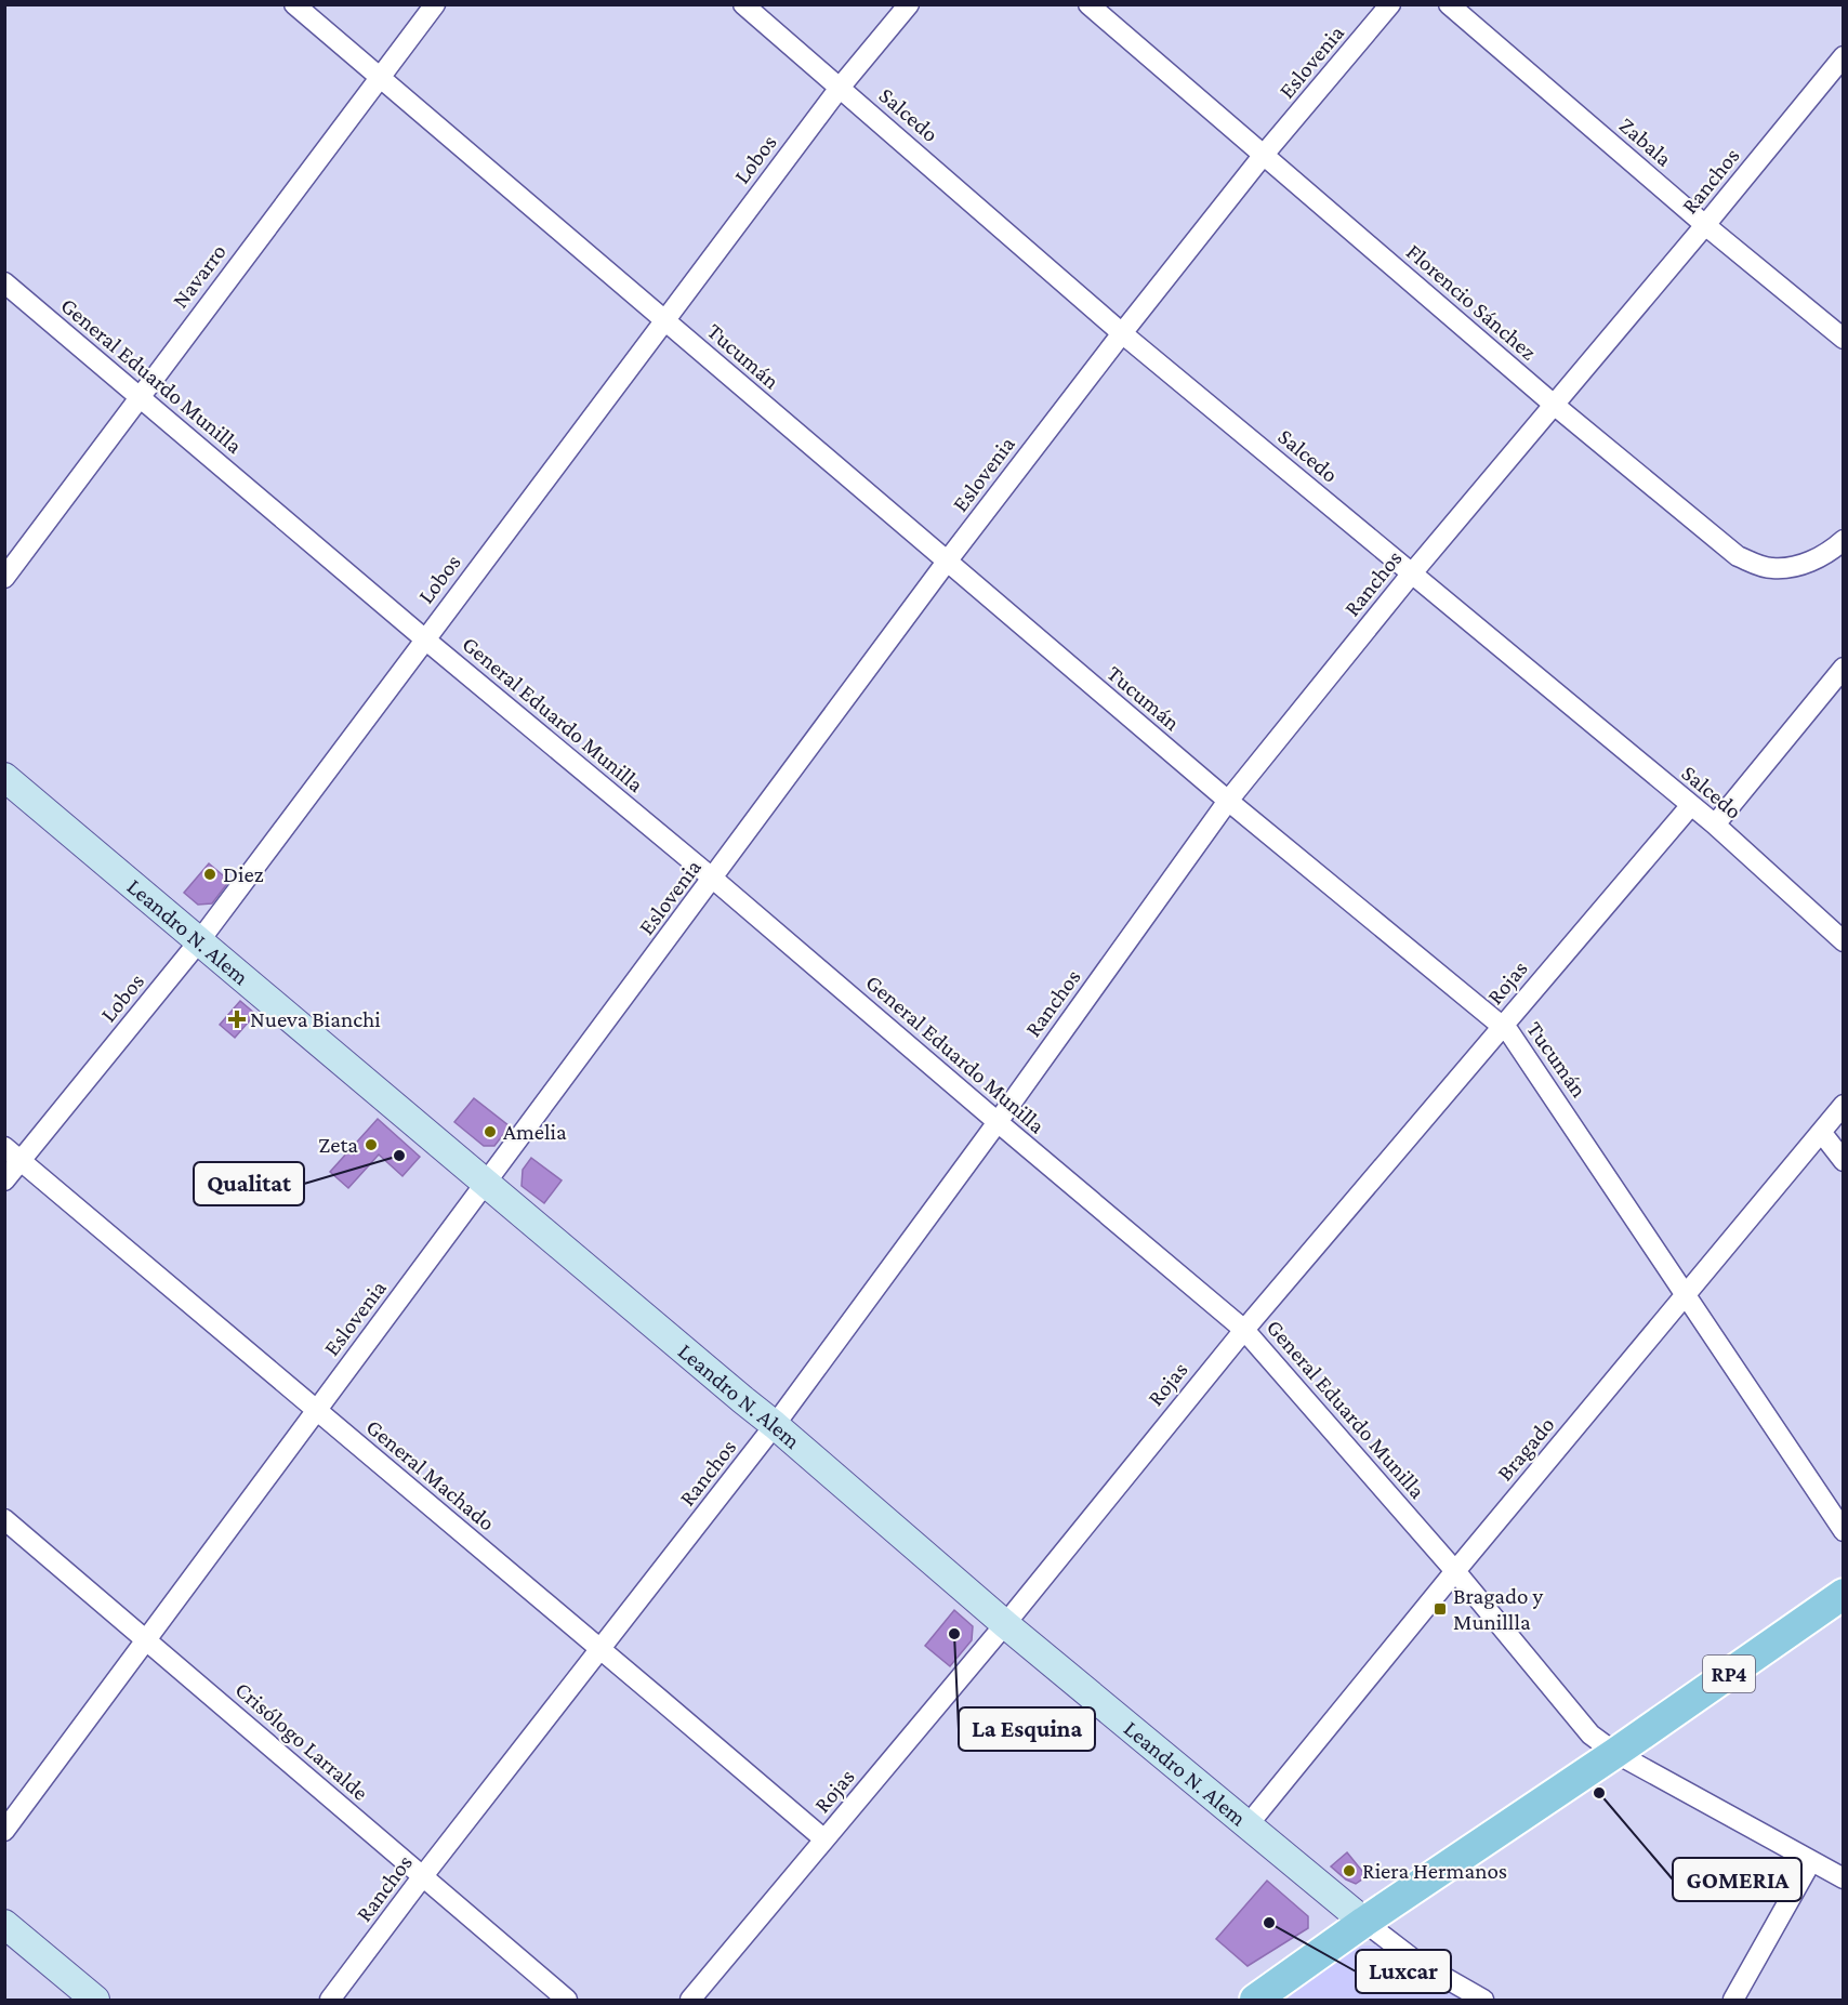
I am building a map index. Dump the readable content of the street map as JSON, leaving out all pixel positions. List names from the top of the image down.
{
  "streets": {
    "main road": ["RP4"],
    "street": [
      "Eslovenia",
      "Salcedo",
      "Zabala",
      "Lobos",
      "Ranchos",
      "Navarro",
      "Florencio Sánchez",
      "Tucumán",
      "General Eduardo Munilla",
      "Leandro N. Alem",
      "Rojas",
      "Bragado",
      "General Machado",
      "Crisólogo Larralde"
    ]
  },
  "crossings": [
    ["Eslovenia", "Salcedo"],
    ["Eslovenia", "Florencio Sánchez"],
    ["Eslovenia", "Tucumán"],
    ["Eslovenia", "General Eduardo Munilla"],
    ["Eslovenia", "Leandro N. Alem"],
    ["Eslovenia", "General Machado"],
    ["Eslovenia", "Crisólogo Larralde"],
    ["Salcedo", "Lobos"],
    ["Salcedo", "Ranchos"],
    ["Salcedo", "Rojas"],
    ["Zabala", "Ranchos"],
    ["Lobos", "Tucumán"],
    ["Lobos", "General Eduardo Munilla"],
    ["Lobos", "Leandro N. Alem"],
    ["Lobos", "General Machado"],
    ["Ranchos", "Florencio Sánchez"],
    ["Ranchos", "Tucumán"],
    ["Ranchos", "General Eduardo Munilla"],
    ["Ranchos", "Leandro N. Alem"],
    ["Ranchos", "General Machado"],
    ["Ranchos", "Crisólogo Larralde"],
    ["Navarro", "Tucumán"],
    ["Navarro", "General Eduardo Munilla"],
    ["Tucumán", "Rojas"],
    ["Tucumán", "Bragado"],
    ["General Eduardo Munilla", "Rojas"],
    ["General Eduardo Munilla", "Bragado"],
    ["General Eduardo Munilla", "RP4"],
    ["Leandro N. Alem", "Rojas"],
    ["Leandro N. Alem", "Bragado"],
    ["Leandro N. Alem", "RP4"],
    ["Rojas", "General Machado"]
  ],
  "places": {
    "other": [
      "Diez",
      "Amelia",
      "Zeta",
      "Qualitat",
      "La Esquina",
      "GOMERIA",
      "Riera Hermanos",
      "Luxcar"
    ],
    "health": ["Nueva Bianchi"],
    "transit": ["Bragado y Munillla"]
  }
}
